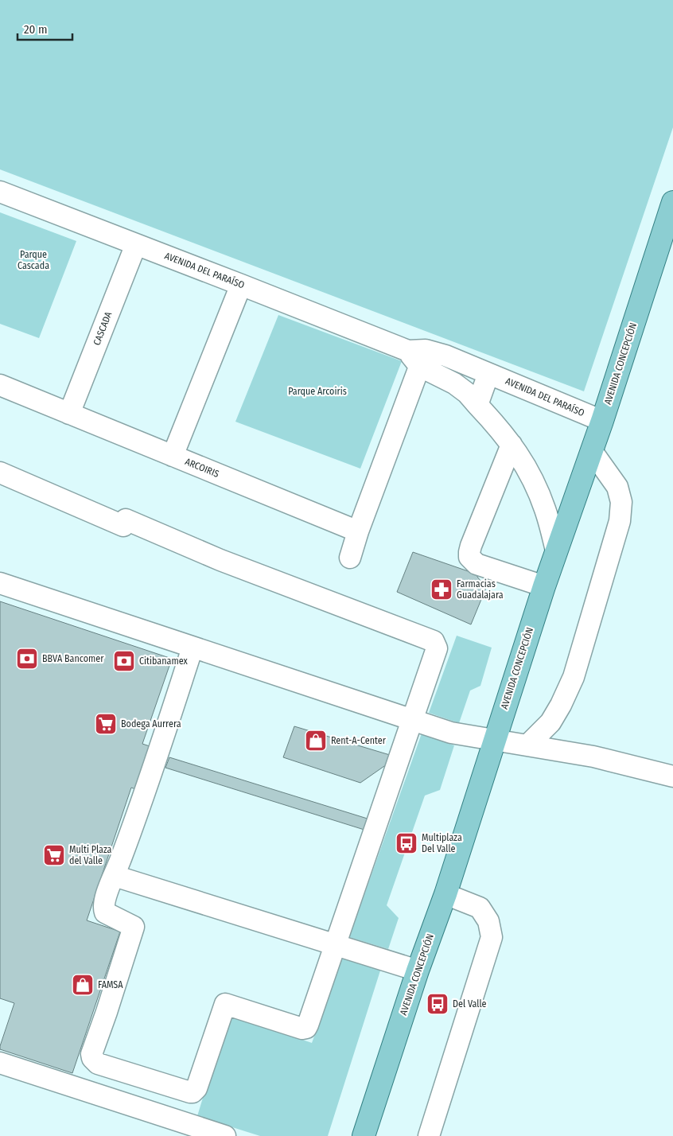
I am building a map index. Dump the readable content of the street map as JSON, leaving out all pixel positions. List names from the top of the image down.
{
  "streets": {
    "main road": ["AVENIDA CONCEPCIÓN"],
    "street": ["AVENIDA DEL PARAÍSO", "CASCADA", "ARCOIRIS"]
  },
  "crossings": [
    ["AVENIDA DEL PARAÍSO", "CASCADA"],
    ["AVENIDA DEL PARAÍSO", "AVENIDA CONCEPCIÓN"],
    ["AVENIDA DEL PARAÍSO", "ARCOIRIS"]
  ],
  "parks": ["Parque Cascada", "Parque Arcoiris"],
  "places": {
    "pharmacy": ["Farmacias Guadalajara"],
    "bank": ["BBVA Bancomer", "Citibanamex"],
    "supermarket": ["Bodega Aurrera", "Multi Plaza del Valle"],
    "shop": ["Rent-A-Center", "FAMSA"],
    "bus stop": ["Multiplaza Del Valle", "Del Valle"]
  },
  "scale_bar": "20 m"
}
